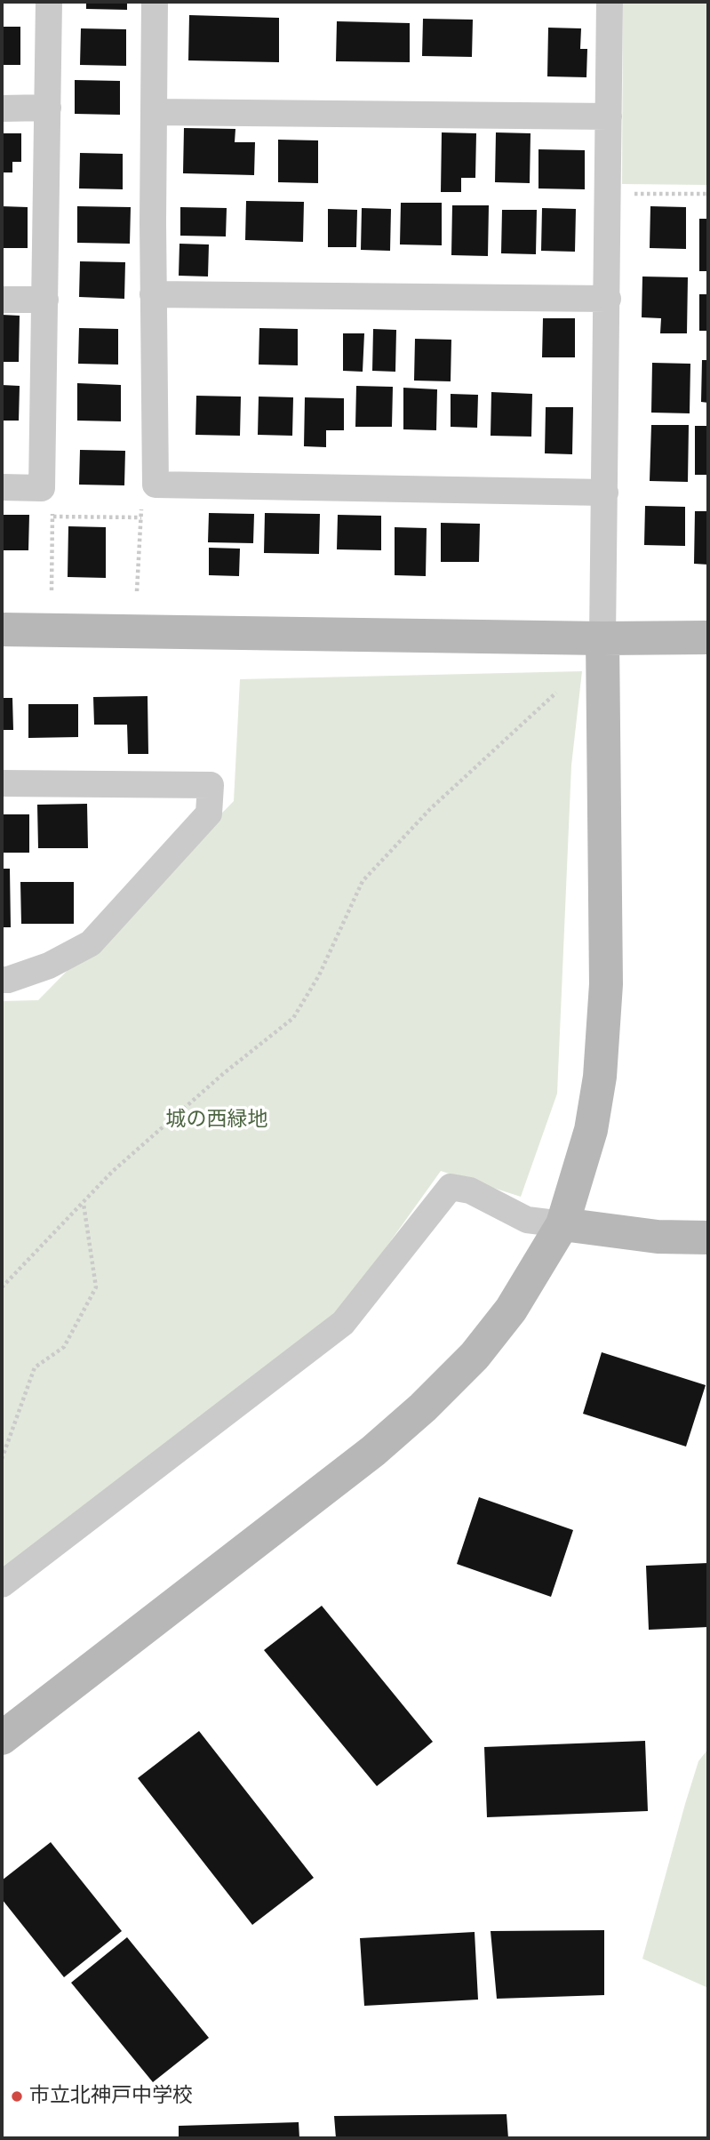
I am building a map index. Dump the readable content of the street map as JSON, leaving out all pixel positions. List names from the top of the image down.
{
  "parks": ["城の西緑地"],
  "places": ["市立北神戸中学校"]
}
